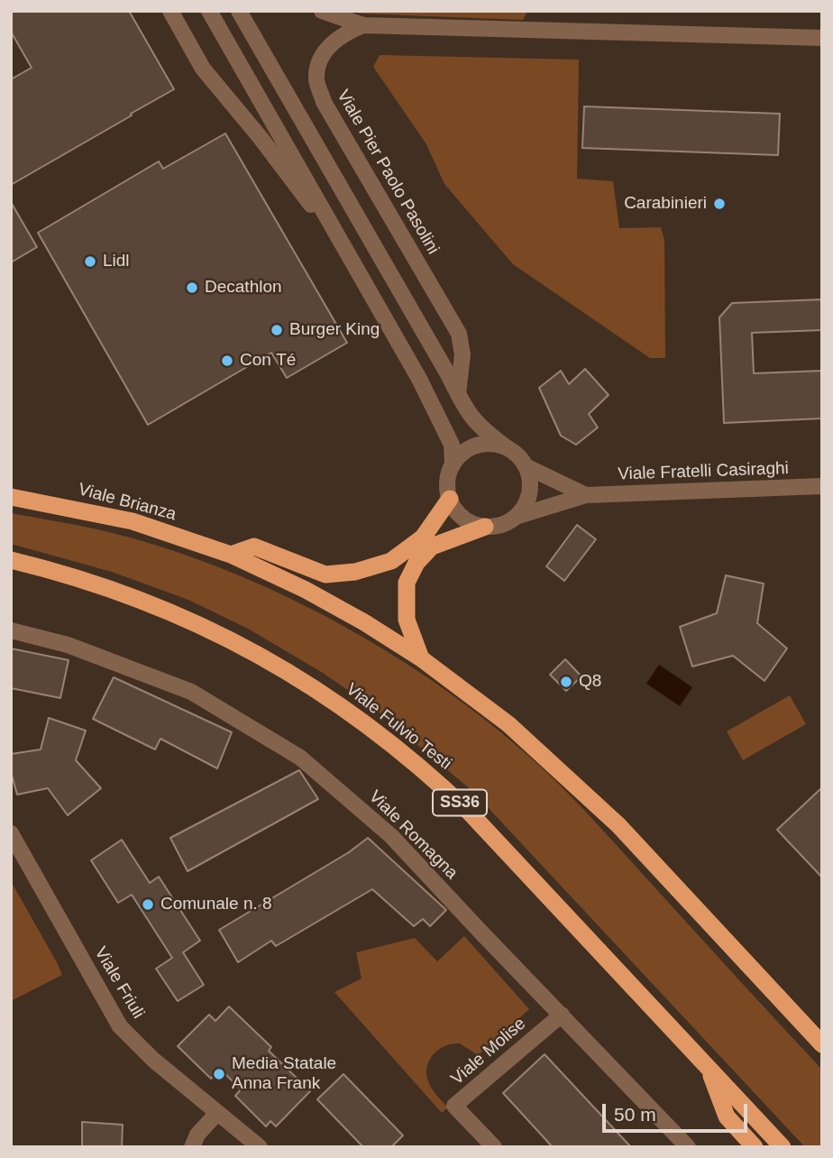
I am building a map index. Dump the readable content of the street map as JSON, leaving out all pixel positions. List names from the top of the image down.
{
  "streets": {
    "highway": ["Viale Brianza", "Viale Fulvio Testi", "SS36"],
    "street": [
      "Viale Pier Paolo Pasolini",
      "Viale Fratelli Casiraghi",
      "Viale Romagna",
      "Viale Friuli",
      "Viale Molise"
    ]
  },
  "crossings": [
    ["Viale Romagna", "Viale Molise"]
  ],
  "places": [
    "Carabinieri",
    "Lidl",
    "Decathlon",
    "Burger King",
    "Con Té",
    "Q8",
    "Comunale n. 8",
    "Media Statale Anna Frank"
  ],
  "scale_bar": "50 m"
}
